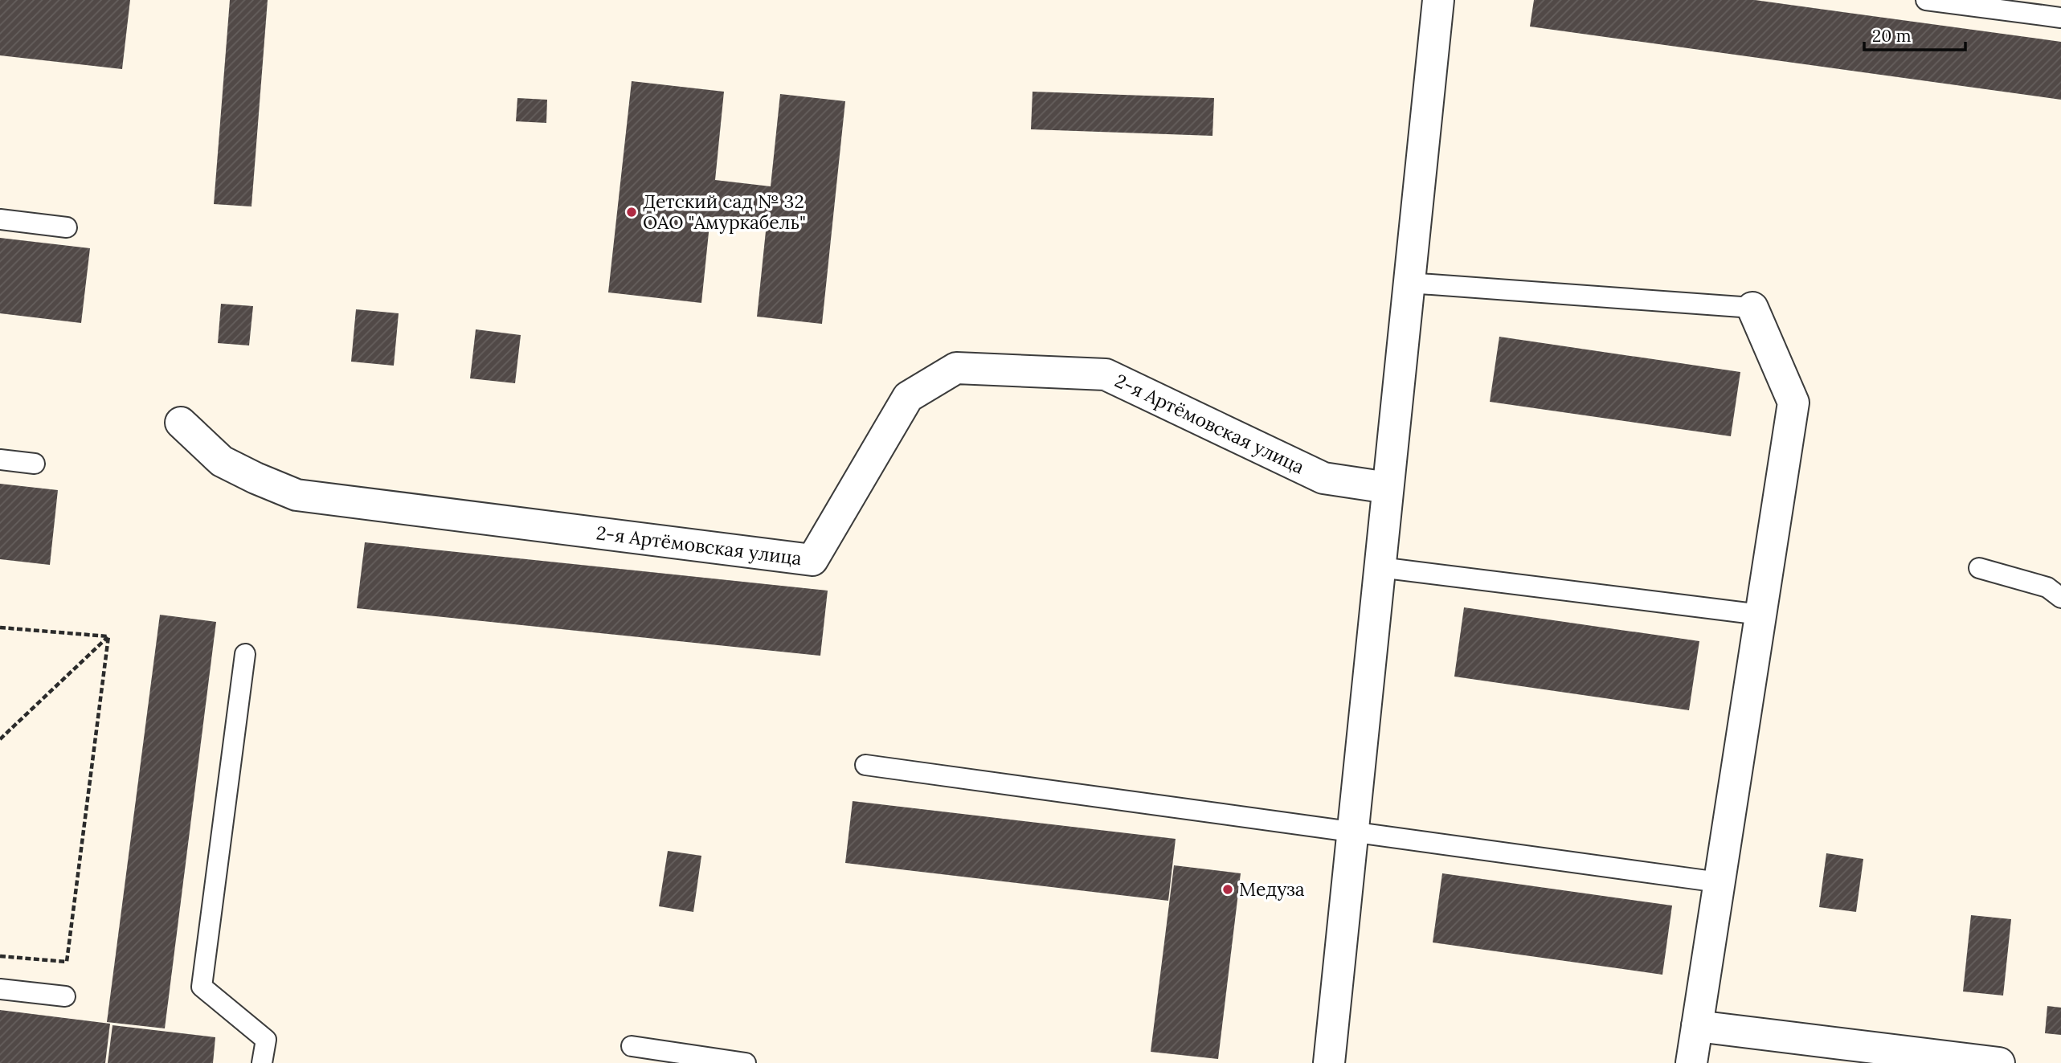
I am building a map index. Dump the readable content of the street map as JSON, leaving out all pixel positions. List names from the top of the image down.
{
  "streets": {
    "street": ["2-я Артёмовская улица"]
  },
  "places": ["Детский сад № 32 ОАО \"Амуркабель\"", "Медуза"],
  "scale_bar": "20 m"
}
